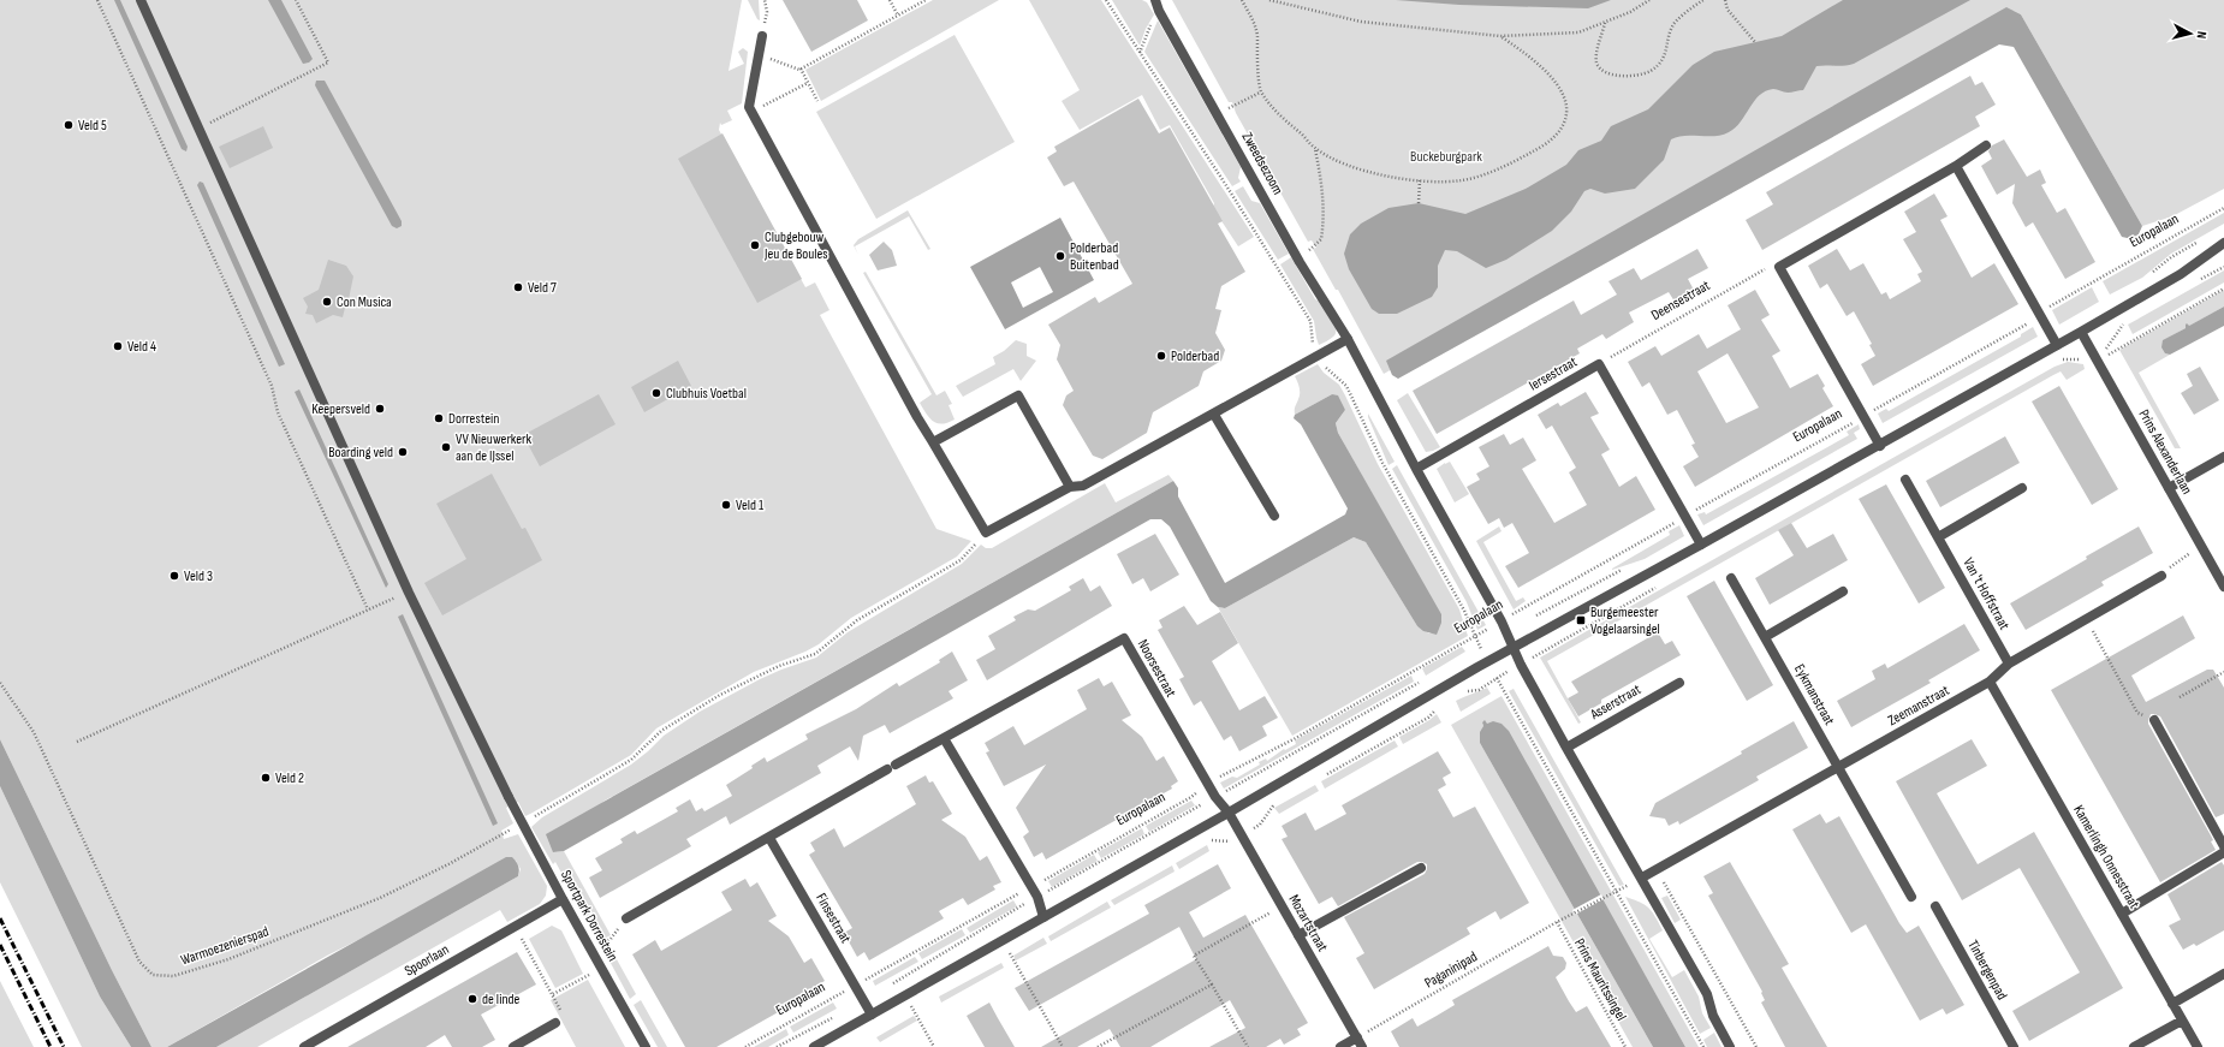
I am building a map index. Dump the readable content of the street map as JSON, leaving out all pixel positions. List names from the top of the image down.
{
  "streets": {
    "street": [
      "Zweedsezoom",
      "Iersestraat",
      "Prins Alexanderlaan",
      "Van 't Hoffstraat",
      "Noorsestraat",
      "Eykmanstraat",
      "Asserstraat",
      "Zeemanstraat",
      "Kamerlingh Onnesstraat",
      "Sportpark Dorrestein",
      "Finsestraat",
      "Mozartstraat",
      "Spoorlaan",
      "Tinbergenpad"
    ],
    "path": [
      "Europalaan",
      "Deensestraat",
      "Warmoezenierspad",
      "Paganinipad",
      "Prins Mauritssingel"
    ]
  },
  "crossings": [
    ["Europalaan", "Iersestraat"],
    ["Europalaan", "Noorsestraat"],
    ["Europalaan", "Finsestraat"],
    ["Deensestraat", "Iersestraat"],
    ["Van 't Hoffstraat", "Zeemanstraat"],
    ["Noorsestraat", "Finsestraat"],
    ["Noorsestraat", "Mozartstraat"],
    ["Eykmanstraat", "Zeemanstraat"],
    ["Zeemanstraat", "Kamerlingh Onnesstraat"],
    ["Sportpark Dorrestein", "Warmoezenierspad"],
    ["Sportpark Dorrestein", "Spoorlaan"],
    ["Mozartstraat", "Paganinipad"],
    ["Paganinipad", "Prins Mauritssingel"]
  ],
  "parks": ["Buckeburgpark"],
  "places": {
    "other": [
      "Veld 5",
      "Clubgebouw Jeu de Boules",
      "Polderbad Buitenbad",
      "Veld 7",
      "Con Musica",
      "Veld 4",
      "Polderbad",
      "Clubhuis Voetbal",
      "Keepersveld",
      "Dorrestein",
      "VV Nieuwerkerk aan de IJssel",
      "Boarding veld",
      "Veld 1",
      "Veld 3",
      "Veld 2",
      "de linde"
    ],
    "transit": ["Burgemeester Vogelaarsingel"]
  },
  "north": "right"
}
